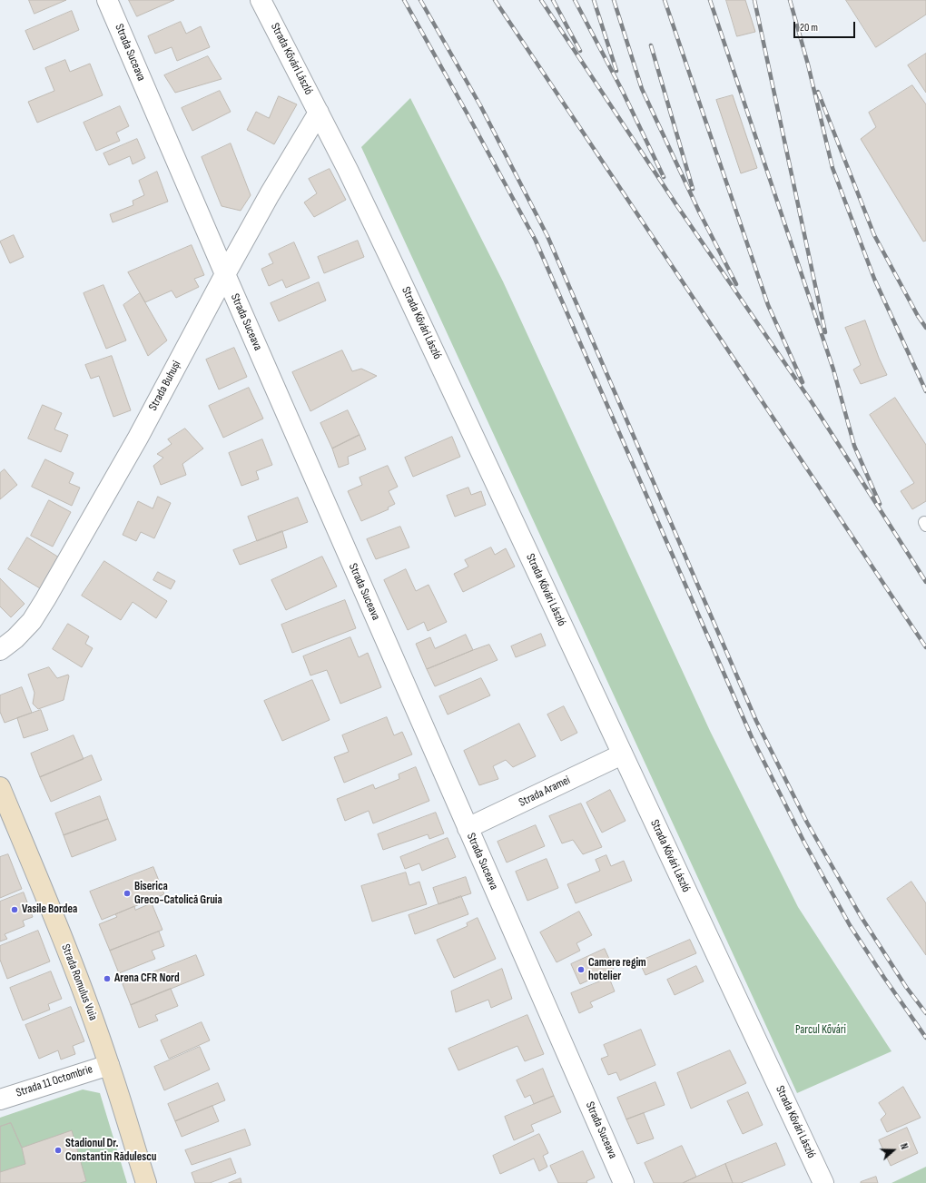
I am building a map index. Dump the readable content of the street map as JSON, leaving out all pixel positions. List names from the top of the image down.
{
  "streets": {
    "street": [
      "Strada Suceava",
      "Strada Kővári László",
      "Strada Buhuși",
      "Strada Aramei",
      "Strada Romulus Vuia",
      "Strada 11 Octombrie"
    ]
  },
  "crossings": [
    ["Strada Suceava", "Strada Buhuși"],
    ["Strada Suceava", "Strada Aramei"],
    ["Strada Kővári László", "Strada Buhuși"],
    ["Strada Kővári László", "Strada Aramei"],
    ["Strada Romulus Vuia", "Strada 11 Octombrie"]
  ],
  "parks": ["Parcul Kővári"],
  "places": [
    "Biserica Greco-Catolică Gruia",
    "Vasile Bordea",
    "Camere regim hotelier",
    "Arena CFR Nord",
    "Stadionul Dr. Constantin Rădulescu"
  ],
  "scale_bar": "20 m",
  "north": "right"
}
